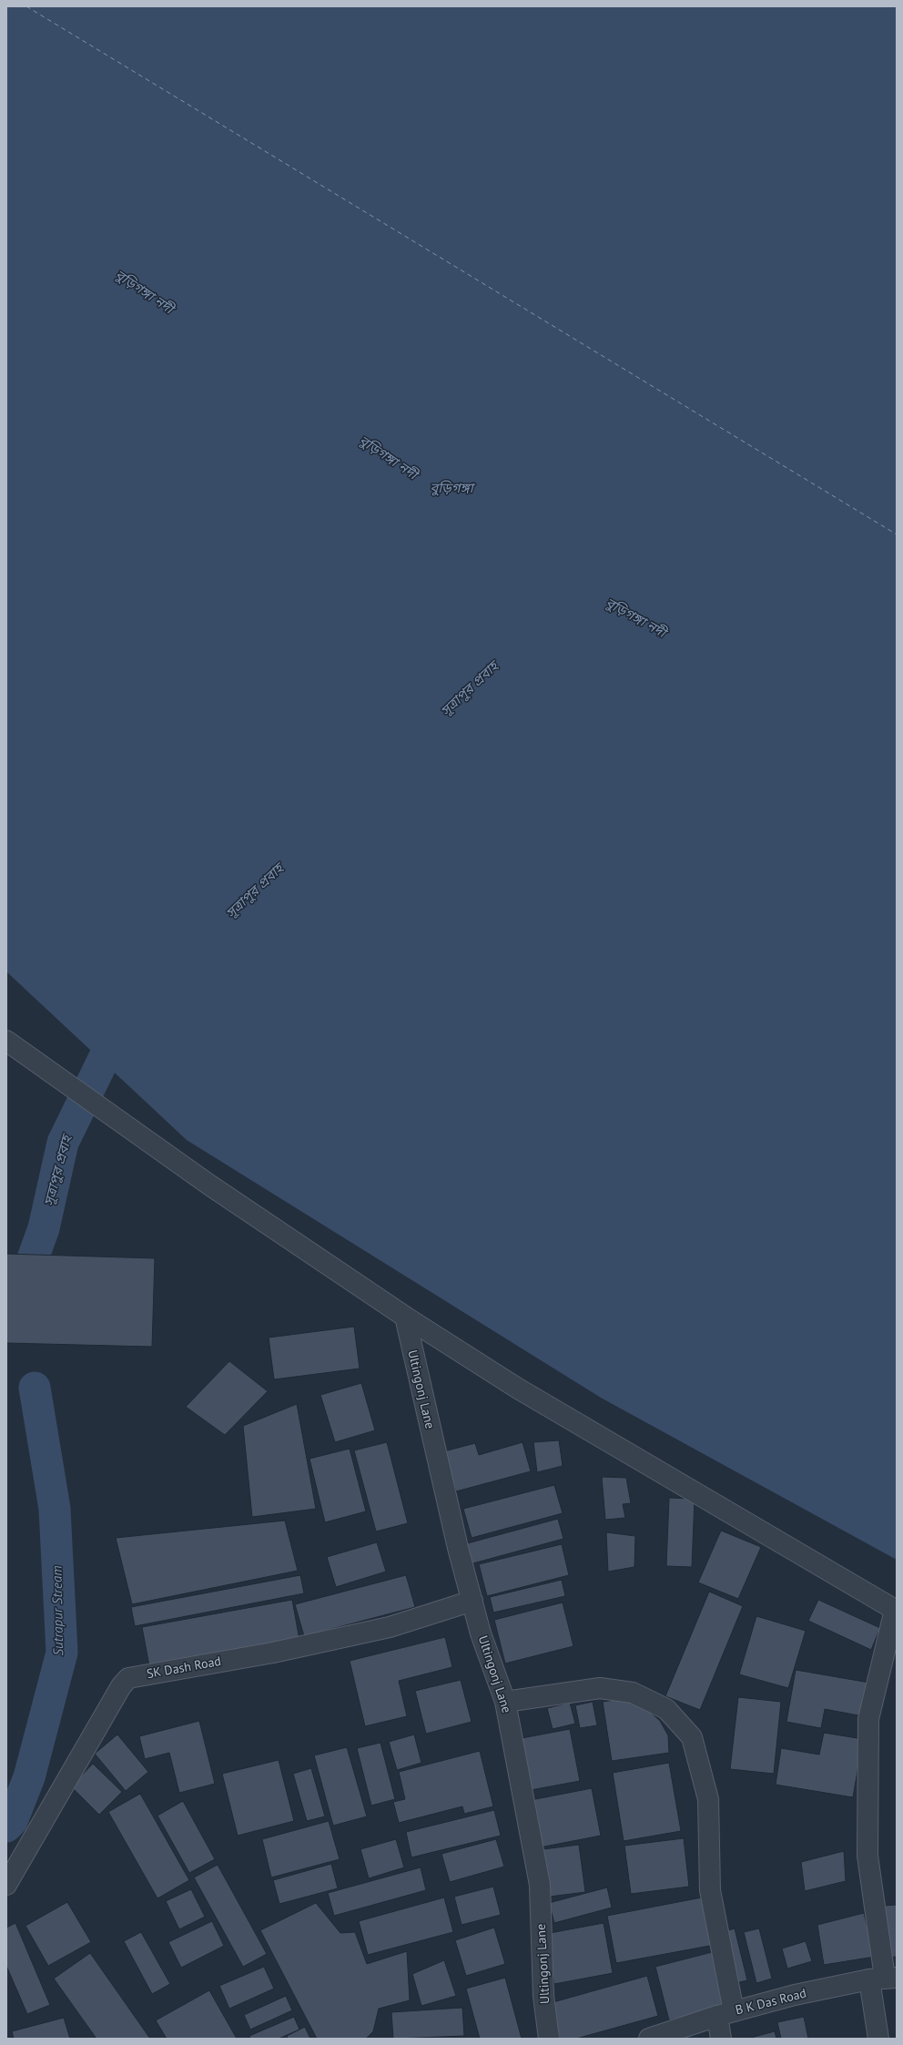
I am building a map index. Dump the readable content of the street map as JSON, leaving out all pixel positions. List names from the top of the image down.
{
  "streets": {
    "street": ["Ultingonj Lane", "SK Dash Road", "B K Das Road"]
  },
  "crossings": [
    ["Ultingonj Lane", "SK Dash Road"]
  ],
  "water": [
    "বুড়িগঙ্গা নদী",
    "বুড়িগঙ্গা",
    "সূত্রাপুর প্রবাহ",
    "Sutrapur Stream"
  ]
}
